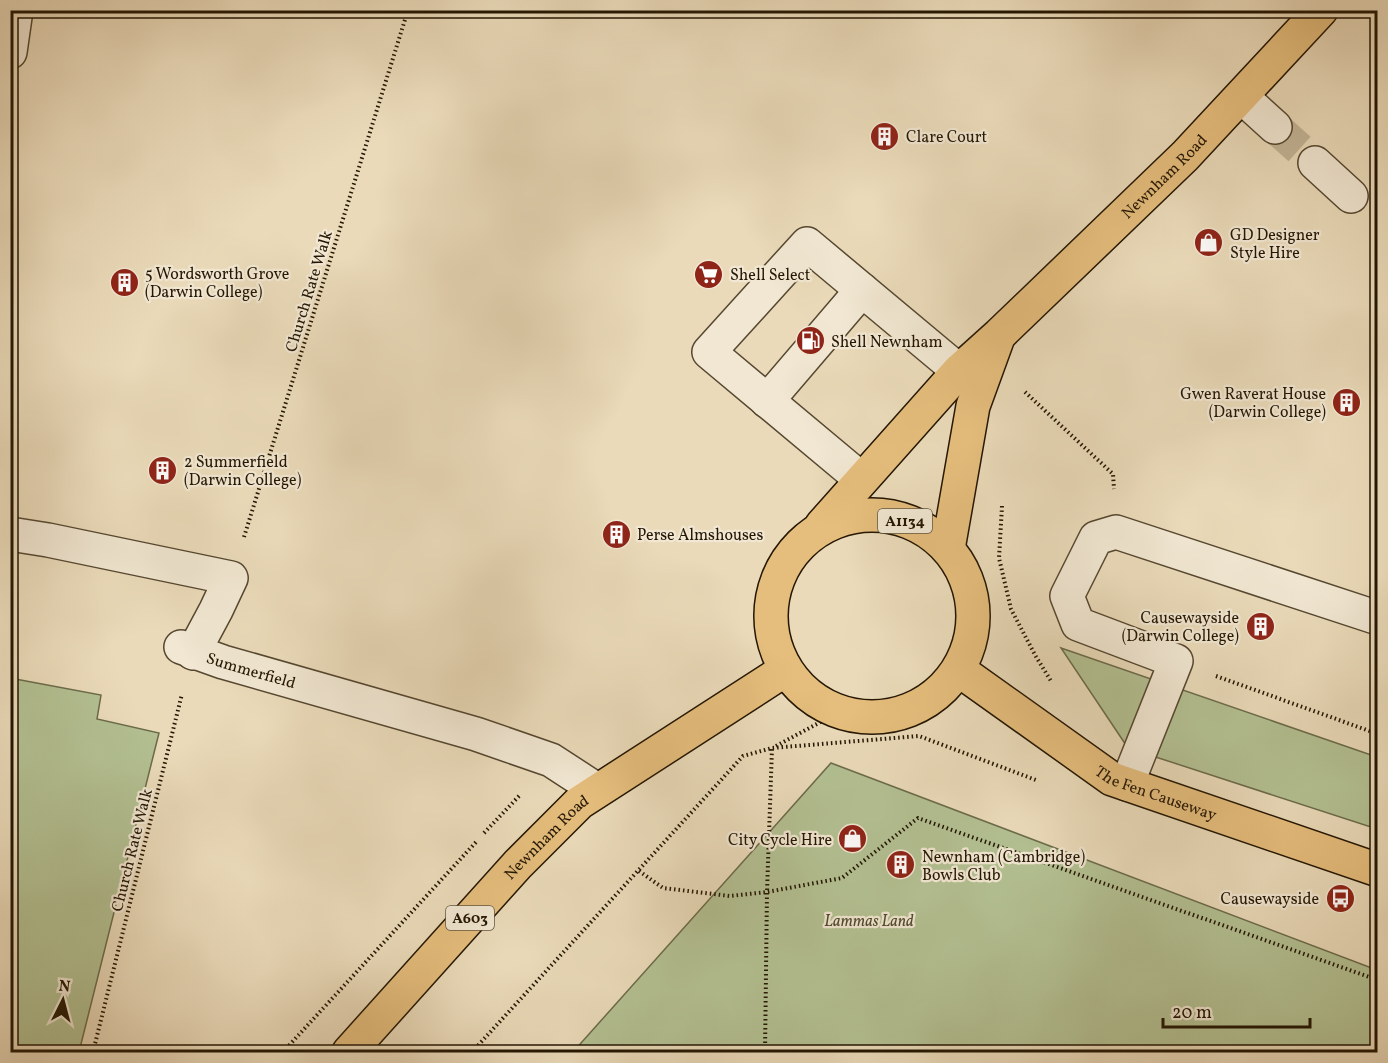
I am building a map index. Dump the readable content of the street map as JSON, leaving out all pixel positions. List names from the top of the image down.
{
  "streets": {
    "main road": [
      "Newnham Road",
      "A1134",
      "The Fen Causeway",
      "A603"
    ],
    "street": ["Summerfield"],
    "path": ["Church Rate Walk"]
  },
  "crossings": [
    ["Newnham Road", "A1134"],
    ["Newnham Road", "Summerfield"],
    ["Newnham Road", "The Fen Causeway"],
    ["Church Rate Walk", "Summerfield"],
    ["A1134", "The Fen Causeway"]
  ],
  "parks": ["Lammas Land"],
  "places": {
    "building": [
      "Clare Court",
      "5 Wordsworth Grove (Darwin College)",
      "Gwen Raverat House (Darwin College)",
      "2 Summerfield (Darwin College)",
      "Perse Almshouses",
      "Causewayside (Darwin College)",
      "Newnham (Cambridge) Bowls Club"
    ],
    "shop": ["GD Designer Style Hire", "City Cycle Hire"],
    "supermarket": ["Shell Select"],
    "fuel station": ["Shell Newnham"],
    "bus stop": ["Causewayside"]
  },
  "scale_bar": "20 m",
  "north": "top"
}
